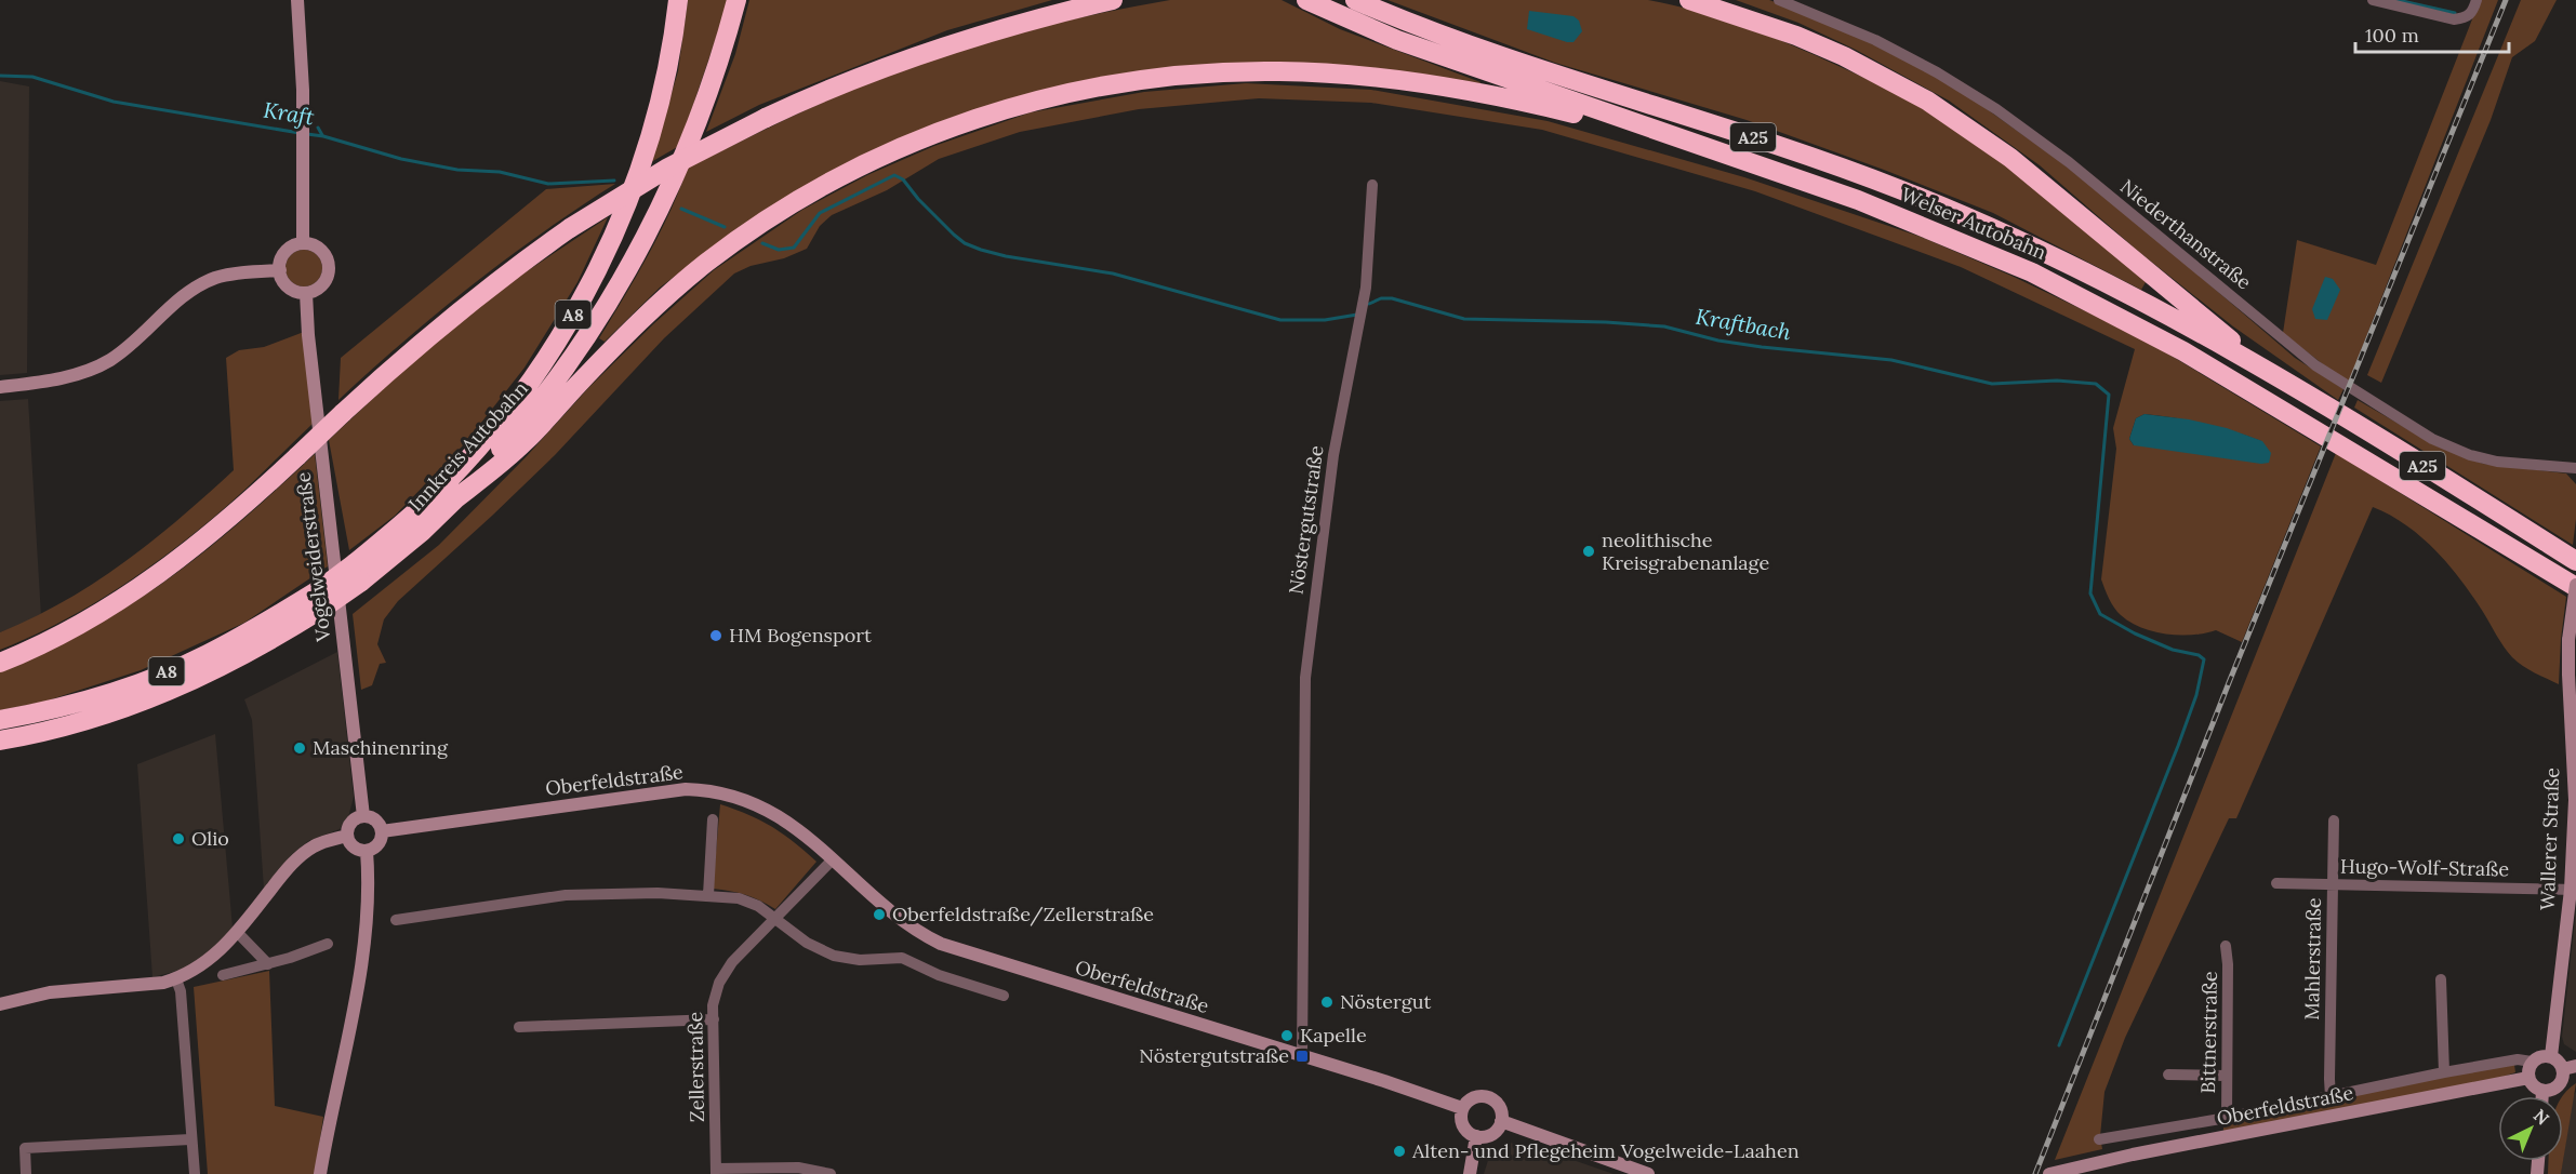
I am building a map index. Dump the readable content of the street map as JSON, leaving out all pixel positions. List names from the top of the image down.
{
  "streets": {
    "highway": [
      "A25",
      "Welser Autobahn",
      "A8",
      "Innkreis Autobahn"
    ],
    "main road": ["Vogelweiderstraße", "Oberfeldstraße", "Wallerer Straße"],
    "street": [
      "Niederthanstraße",
      "Nöstergutstraße",
      "Hugo-Wolf-Straße",
      "Mahlerstraße",
      "Bittnerstraße",
      "Zellerstraße"
    ]
  },
  "crossings": [
    ["Welser Autobahn", "Wallerer Straße"],
    ["Nöstergutstraße", "Oberfeldstraße"],
    ["Vogelweiderstraße", "Oberfeldstraße"],
    ["Oberfeldstraße", "Wallerer Straße"],
    ["Oberfeldstraße", "Mahlerstraße"],
    ["Oberfeldstraße", "Bittnerstraße"],
    ["Wallerer Straße", "Hugo-Wolf-Straße"],
    ["Hugo-Wolf-Straße", "Mahlerstraße"]
  ],
  "water": ["Kraft", "Kraftbach"],
  "places": {
    "other": [
      "neolithische Kreisgrabenanlage",
      "HM Bogensport",
      "Maschinenring",
      "Olio",
      "Oberfeldstraße/Zellerstraße",
      "Nöstergut",
      "Kapelle",
      "Alten- und Pflegeheim Vogelweide-Laahen"
    ],
    "transit": ["Nöstergutstraße"]
  },
  "scale_bar": "100 m",
  "north": "top right"
}
